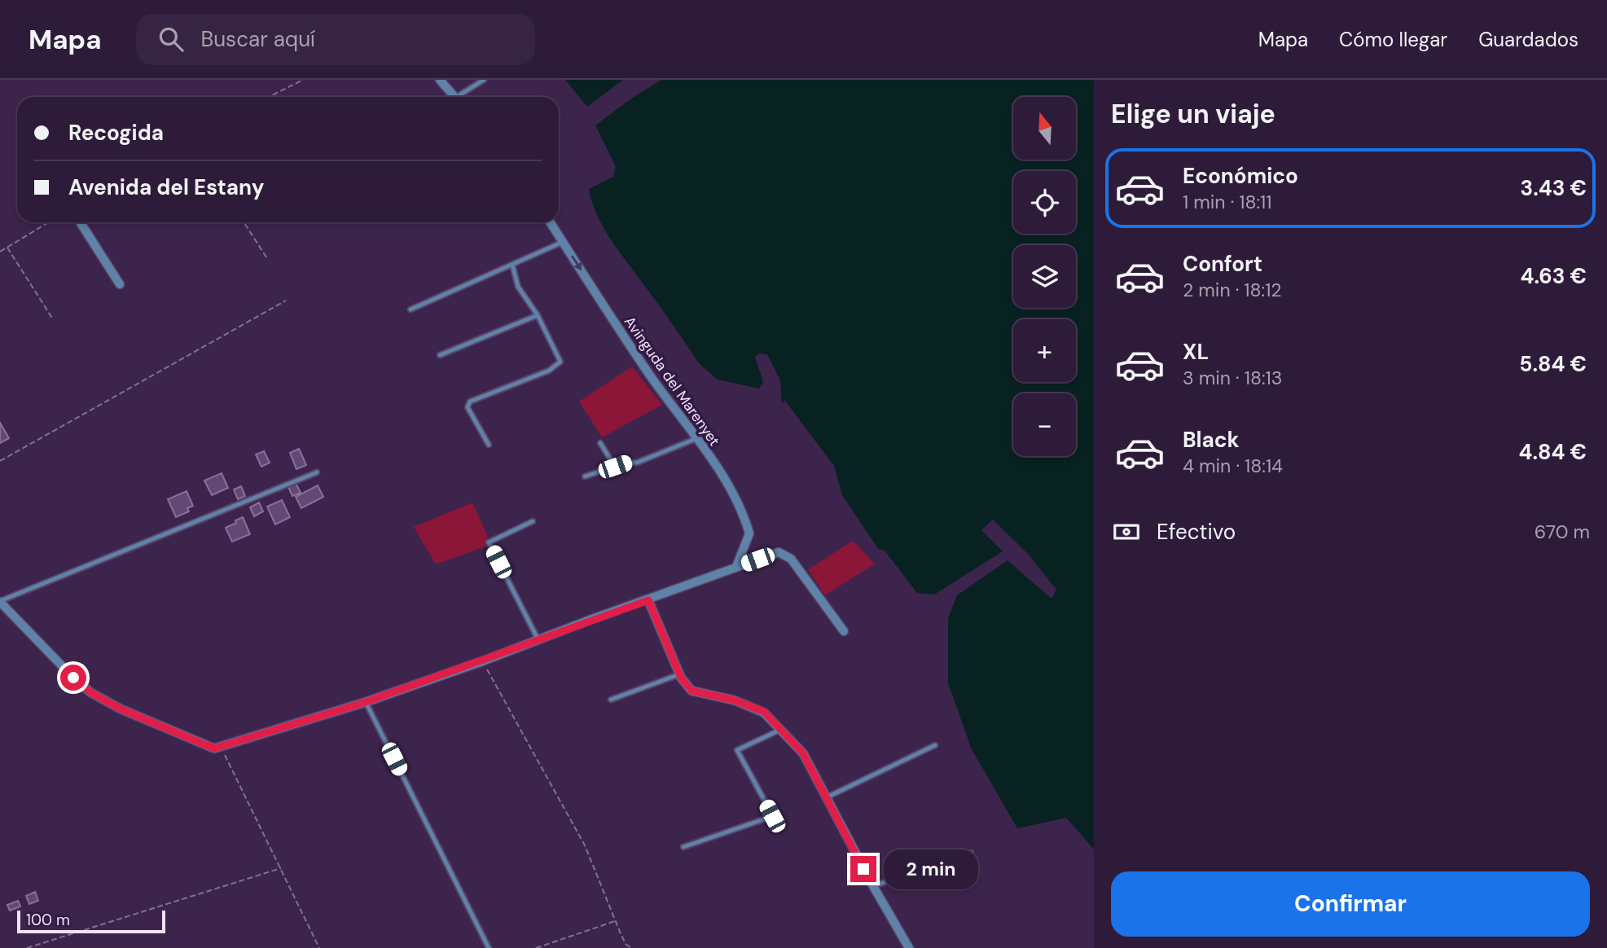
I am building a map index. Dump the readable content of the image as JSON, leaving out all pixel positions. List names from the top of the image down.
{
  "streets": {
    "street": ["Avinguda del Marenyet"]
  },
  "one_way": ["Avinguda del Marenyet"],
  "scale_bar": "100 m",
  "north": "top",
  "page": {
    "header": "Mapa",
    "search": "Buscar aquí",
    "nav": ["Mapa", "Cómo llegar", "Guardados"],
    "heading": "Elige un viaje",
    "map_buttons": ["+", "−"],
    "banner": ["Recogida", "Avenida del Estany"],
    "list": [
      {
        "name": "Económico",
        "note": "1 min · 18:11",
        "value": "3.43 €"
      },
      {
        "name": "Confort",
        "note": "2 min · 18:12",
        "value": "4.63 €"
      },
      {
        "name": "XL",
        "note": "3 min · 18:13",
        "value": "5.84 €"
      },
      {
        "name": "Black",
        "note": "4 min · 18:14",
        "value": "4.84 €"
      }
    ],
    "pay": ["Efectivo", "670 m"],
    "bubble": "2 min",
    "buttons": "Confirmar",
    "scale": "100 m"
  }
}
